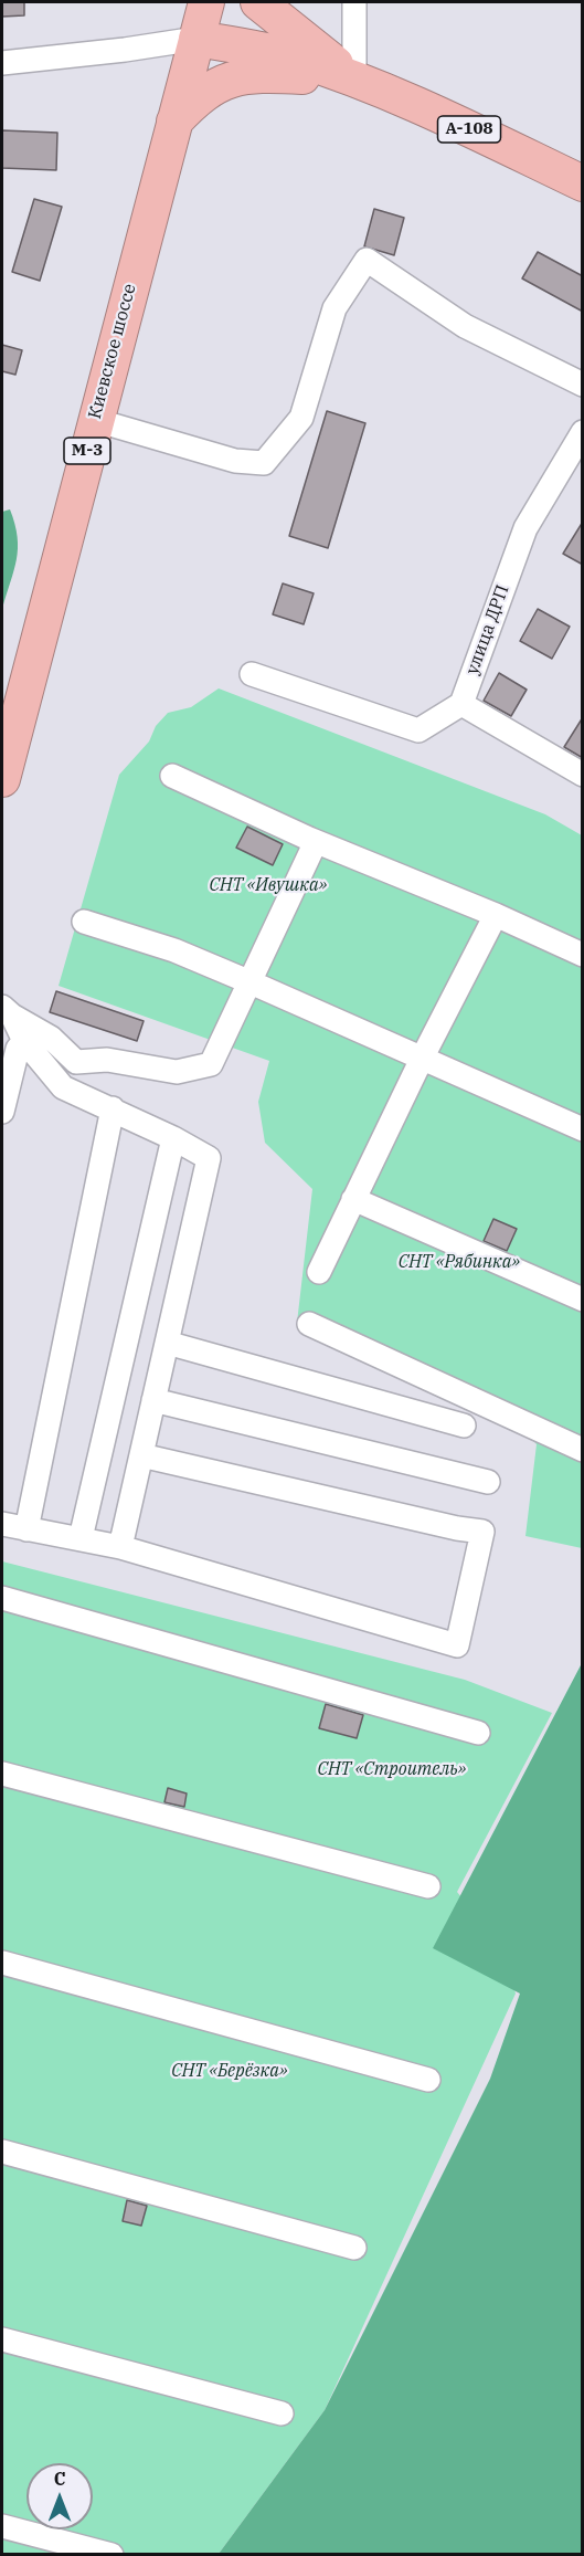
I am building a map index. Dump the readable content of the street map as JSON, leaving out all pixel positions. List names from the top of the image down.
{
  "streets": {
    "highway": ["А-108", "Киевское шоссе", "М-3"],
    "street": ["улица ДРП"]
  },
  "crossings": [
    ["А-108", "Киевское шоссе"]
  ],
  "parks": [
    "СНТ «Ивушка»",
    "СНТ «Рябинка»",
    "СНТ «Строитель»",
    "СНТ «Берёзка»"
  ],
  "north": "top"
}
